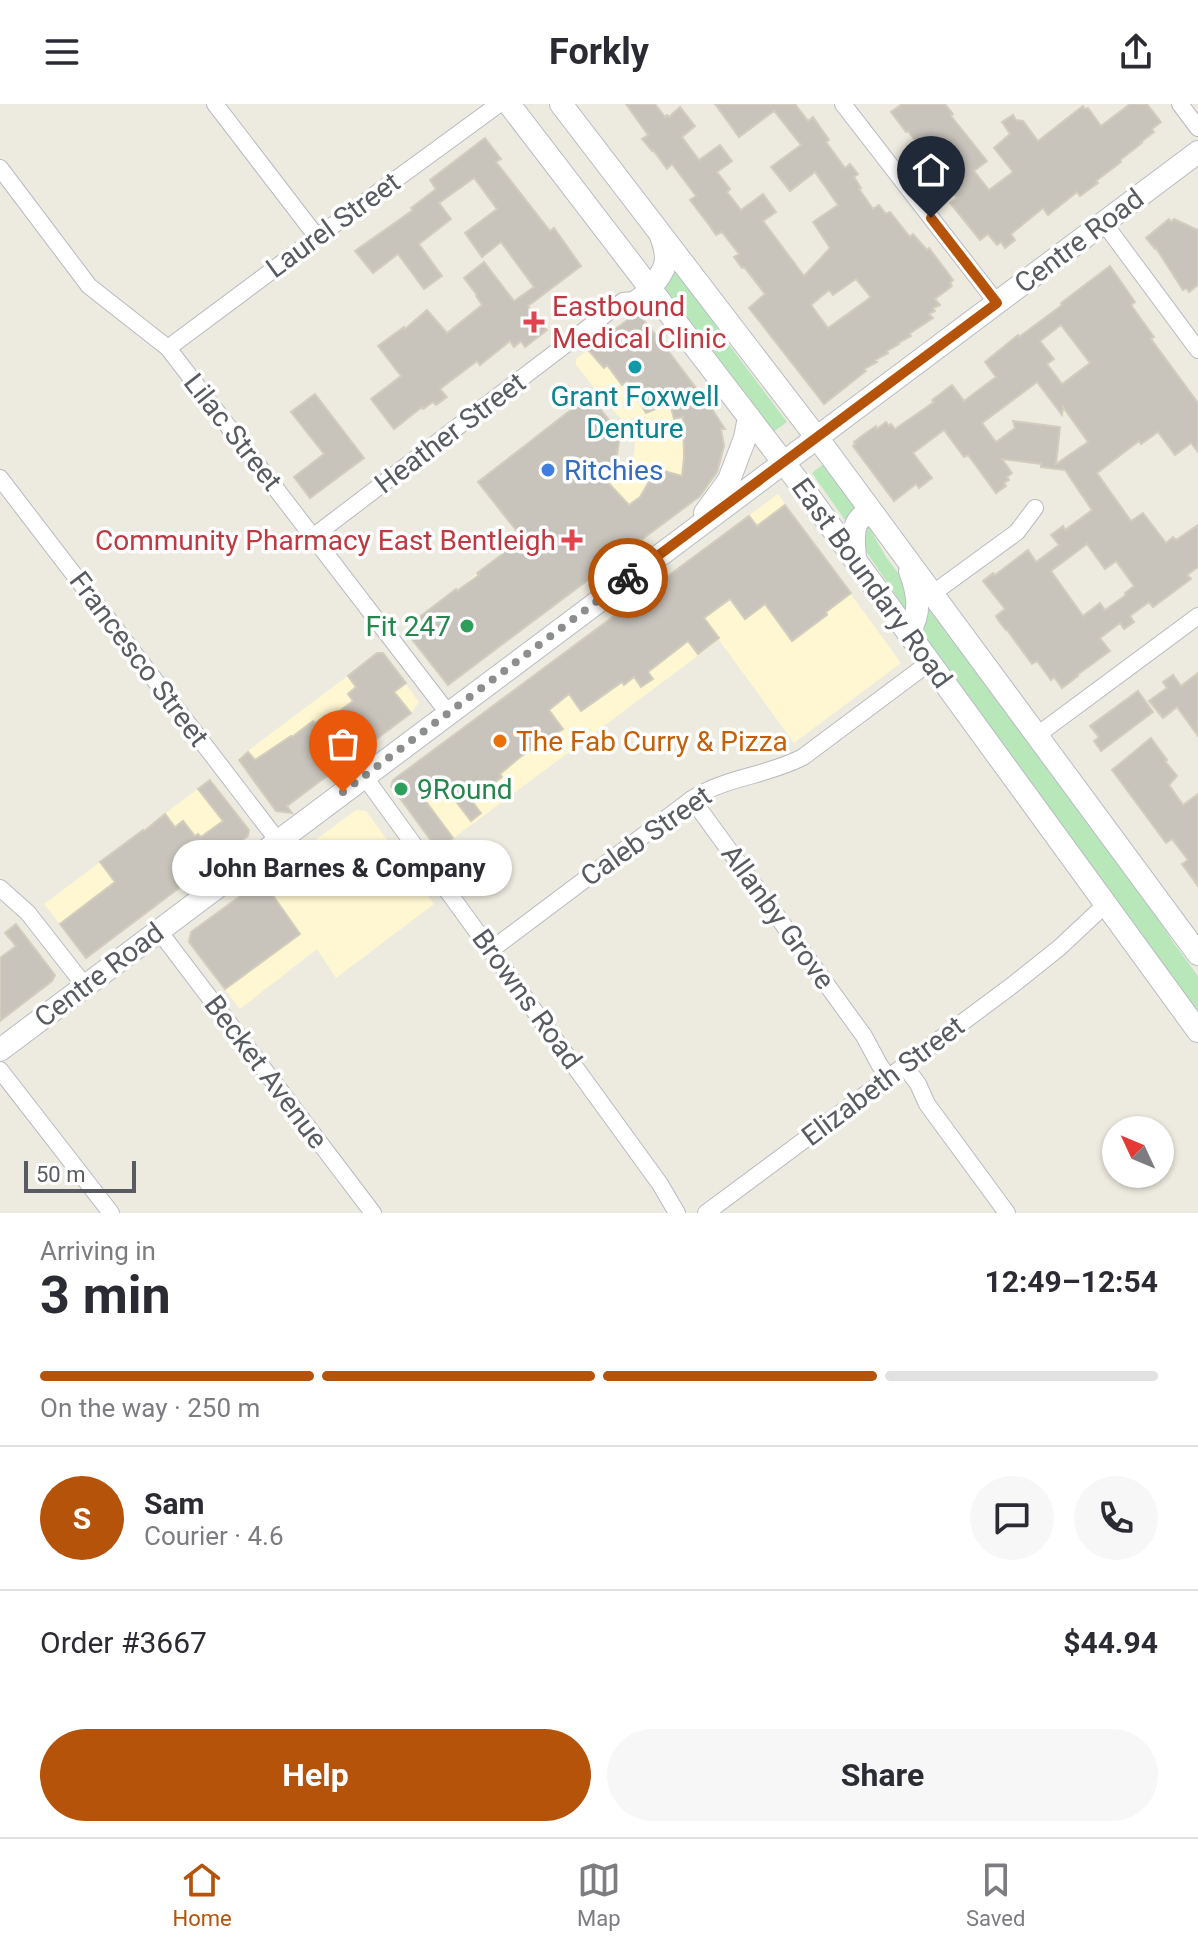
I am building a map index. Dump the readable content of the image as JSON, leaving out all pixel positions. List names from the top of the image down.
{
  "streets": {
    "main road": ["Centre Road", "East Boundary Road"],
    "street": [
      "Laurel Street",
      "Lilac Street",
      "Heather Street",
      "Francesco Street",
      "Caleb Street",
      "Allanby Grove",
      "Browns Road",
      "Becket Avenue",
      "Elizabeth Street"
    ]
  },
  "crossings": [
    ["Laurel Street", "Lilac Street"],
    ["Centre Road", "Lilac Street"],
    ["Centre Road", "East Boundary Road"],
    ["Centre Road", "Francesco Street"],
    ["Centre Road", "Browns Road"],
    ["Centre Road", "Becket Avenue"],
    ["Lilac Street", "Heather Street"],
    ["Heather Street", "East Boundary Road"],
    ["East Boundary Road", "Caleb Street"],
    ["East Boundary Road", "Elizabeth Street"],
    ["Caleb Street", "Allanby Grove"],
    ["Caleb Street", "Browns Road"],
    ["Allanby Grove", "Elizabeth Street"]
  ],
  "places": {
    "health": ["Eastbound Medical Clinic", "Community Pharmacy East Bentleigh"],
    "other": [
      "Grant Foxwell Denture",
      "Ritchies",
      "Fit 247",
      "The Fab Curry & Pizza",
      "9Round",
      "John Barnes & Company"
    ]
  },
  "scale_bar": "50 m",
  "north": "top left",
  "page": {
    "header": "Forkly",
    "bubble": "John Barnes & Company",
    "scale": "50 m",
    "heading": ["3 min", "Arriving in", "12:49–12:54"],
    "panel": [
      "Sam",
      "Courier · 4.6",
      "Order #3667",
      "$44.94"
    ],
    "bar": "On the way · 250 m",
    "round": "S",
    "buttons": ["Help", "Share"],
    "tabs": ["Home", "Map", "Saved"]
  }
}
